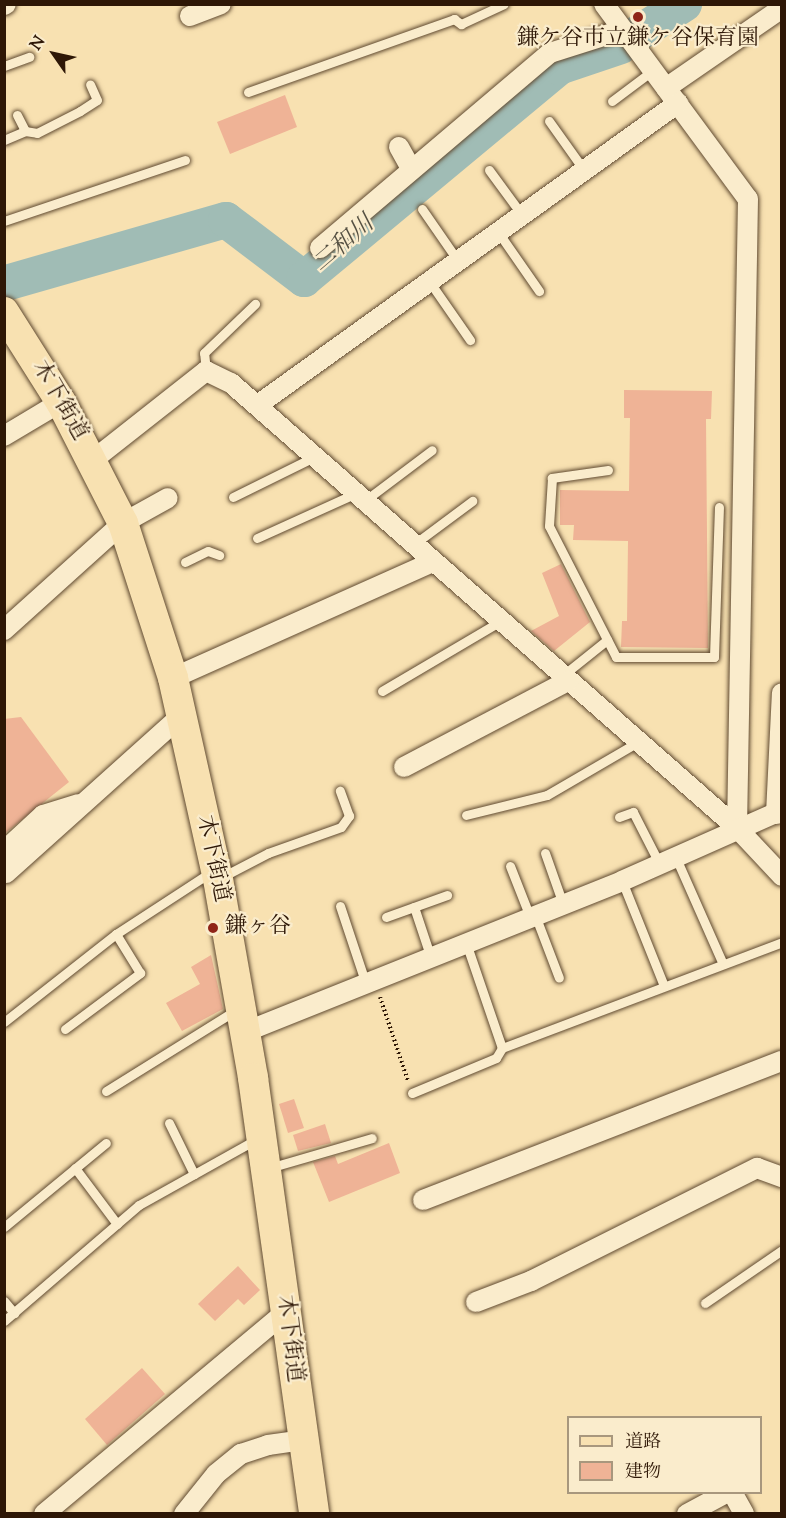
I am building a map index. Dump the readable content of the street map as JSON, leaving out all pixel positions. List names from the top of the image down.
{
  "streets": {
    "main road": ["木下街道"]
  },
  "water": ["二和川"],
  "places": ["鎌ケ谷市立鎌ケ谷保育園", "鎌ヶ谷"],
  "legend": ["道路", "建物"],
  "north": "top left"
}
